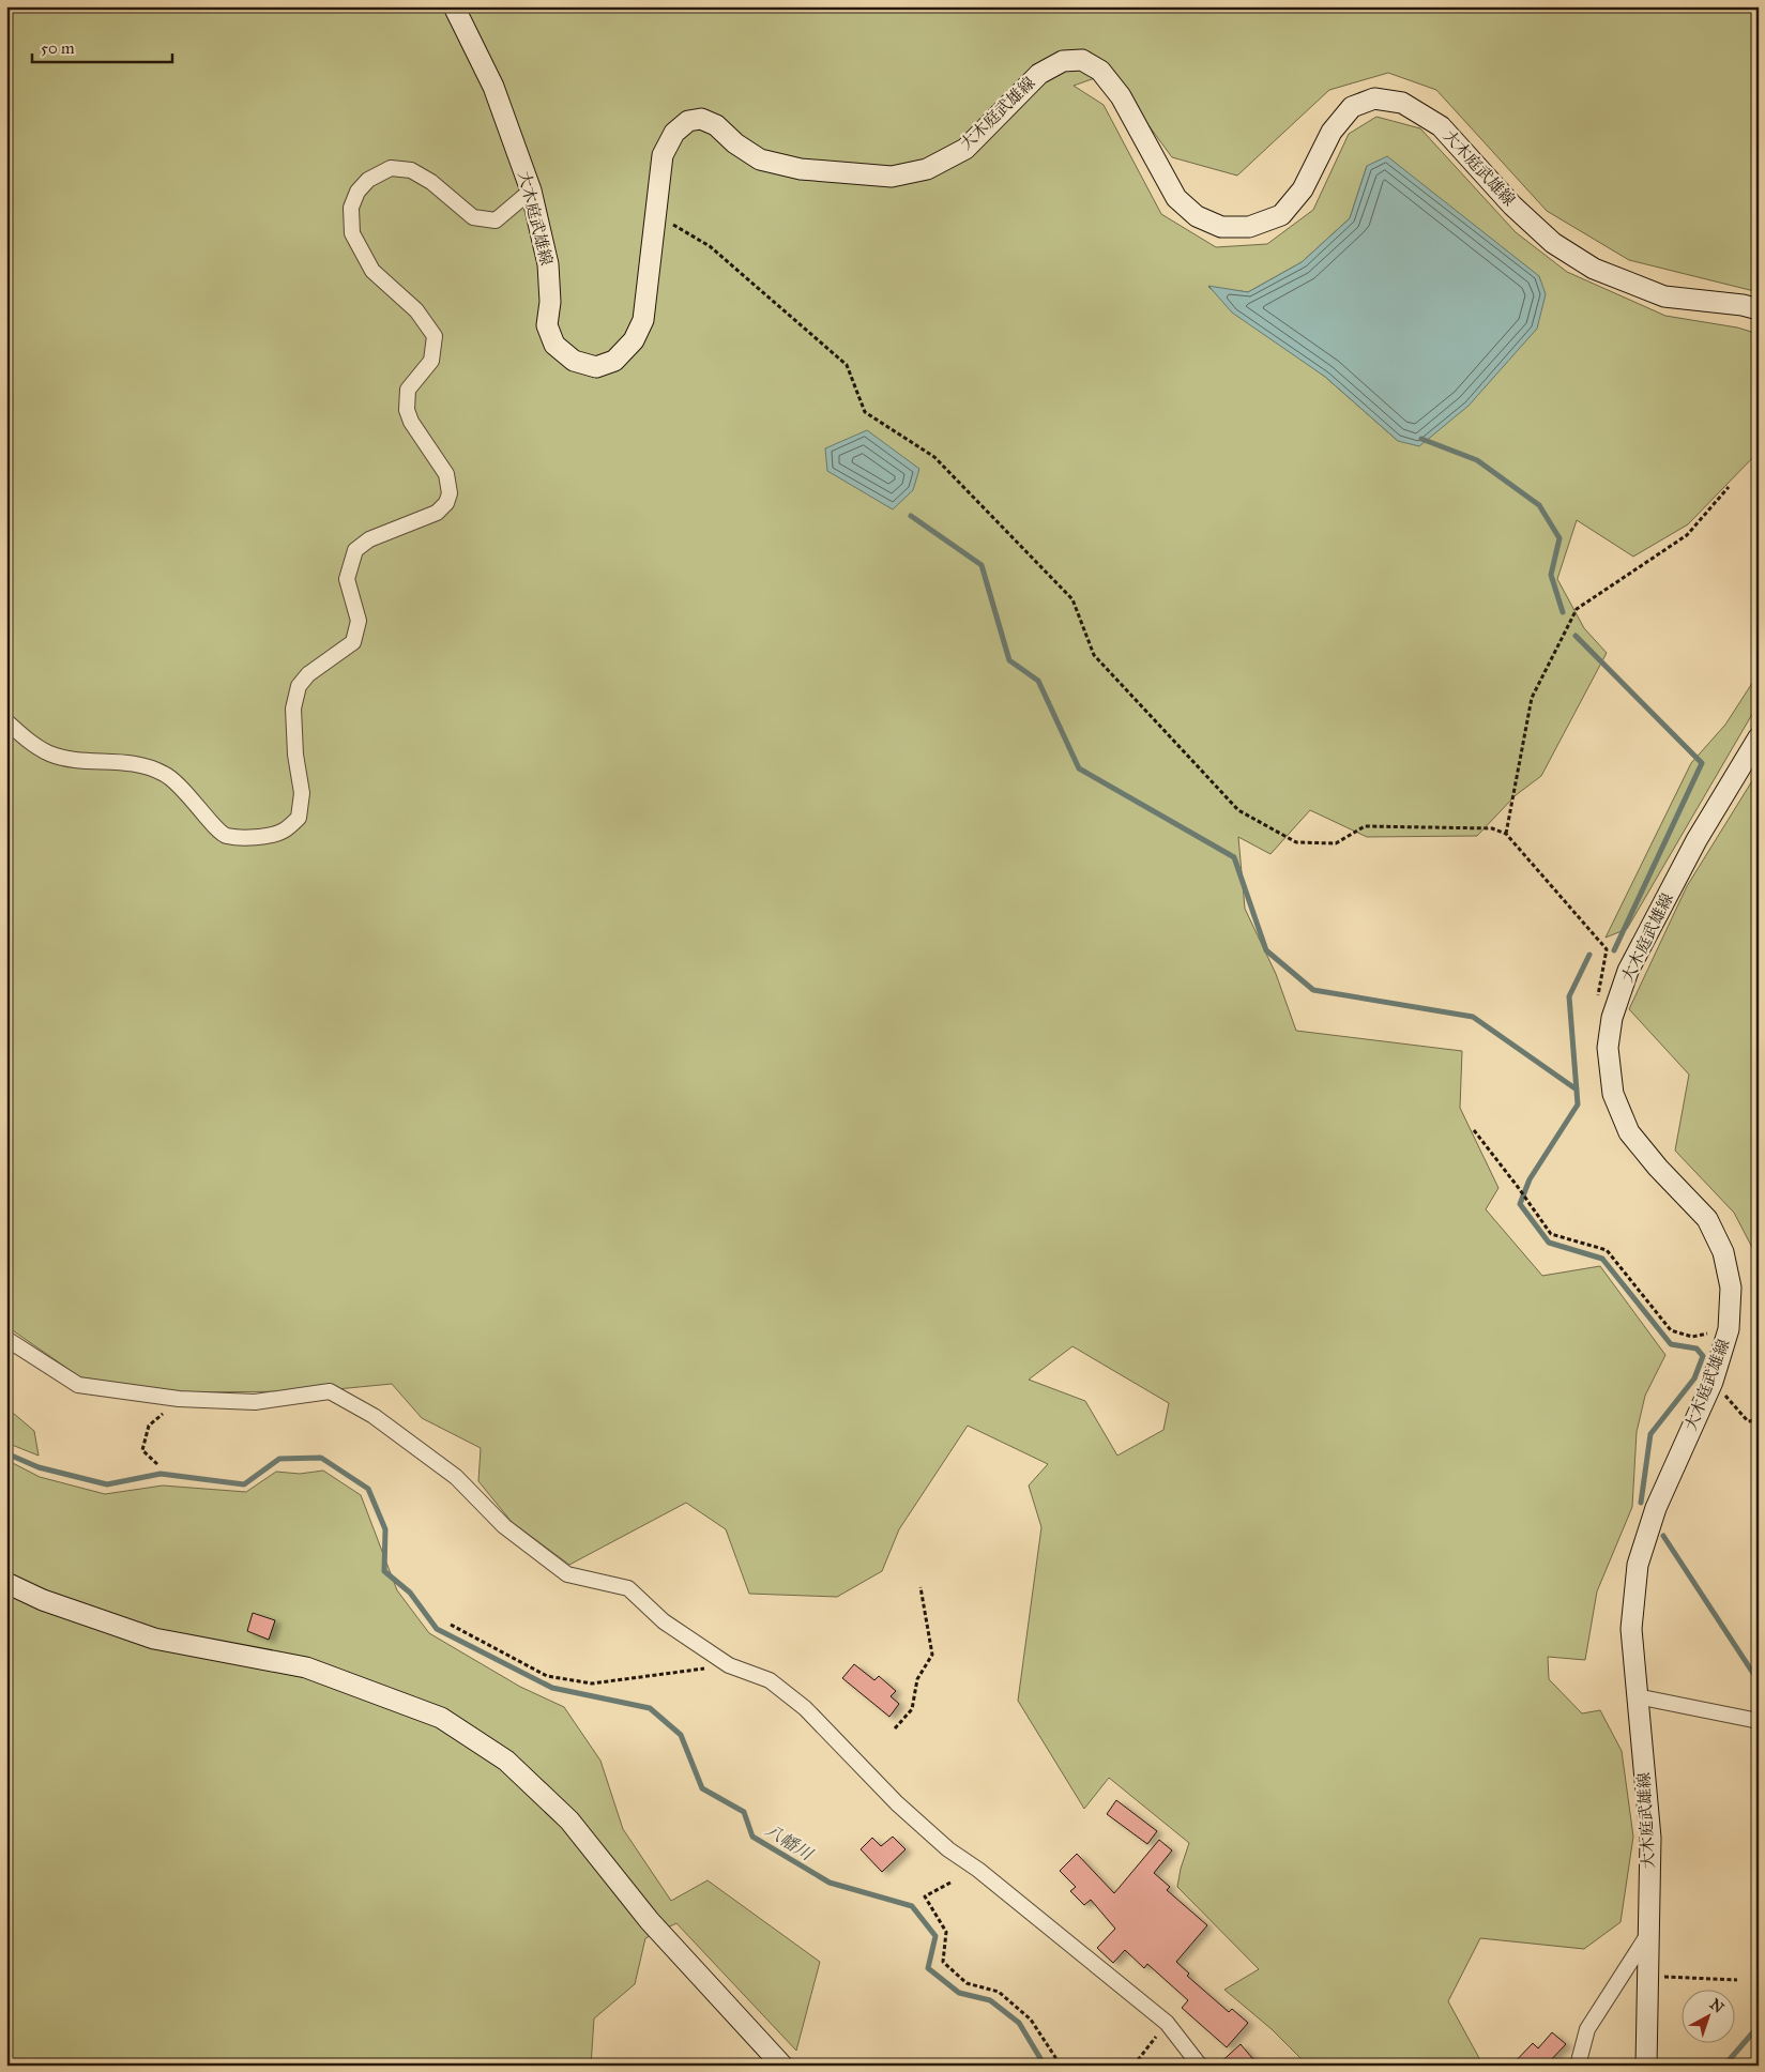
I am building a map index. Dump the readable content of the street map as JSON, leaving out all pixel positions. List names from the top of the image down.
{
  "streets": {
    "main road": ["大木庭武雄線"]
  },
  "water": ["八幡川"],
  "scale_bar": "50 m",
  "north": "top right"
}
